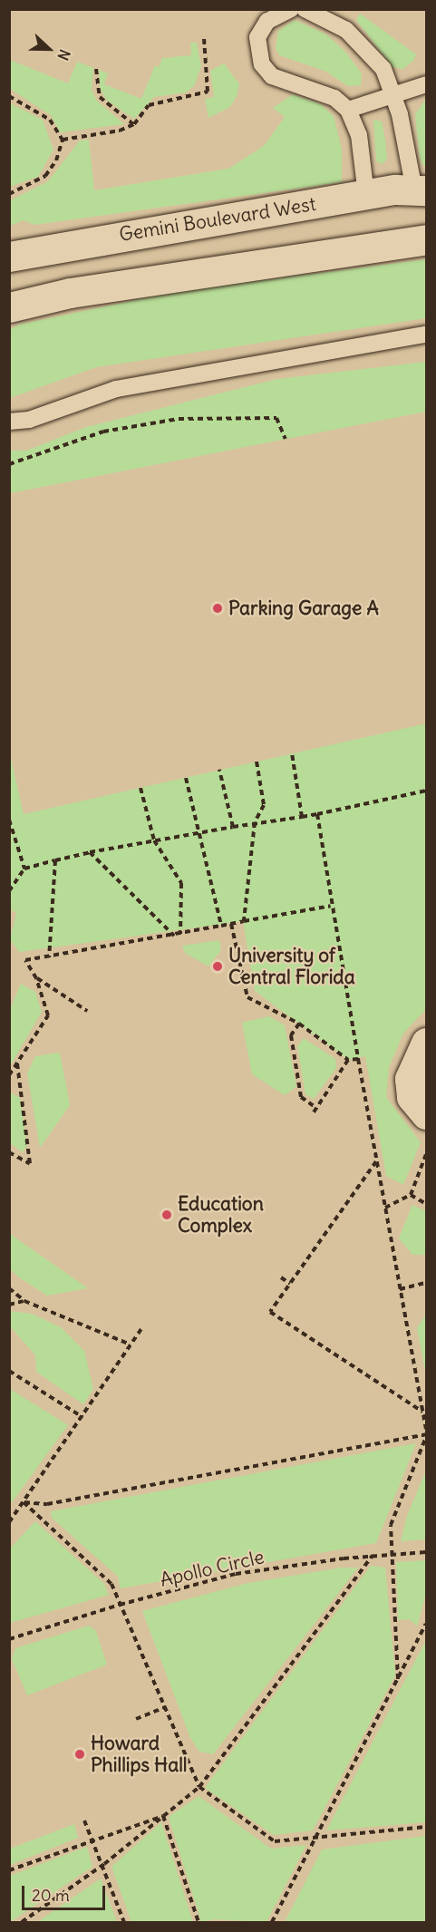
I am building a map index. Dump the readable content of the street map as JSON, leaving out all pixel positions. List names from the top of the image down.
{
  "streets": {
    "street": ["Gemini Boulevard West"],
    "path": ["Apollo Circle"]
  },
  "places": [
    "Parking Garage A",
    "University of Central Florida",
    "Education Complex",
    "Howard Phillips Hall"
  ],
  "scale_bar": "20 m",
  "north": "right"
}
